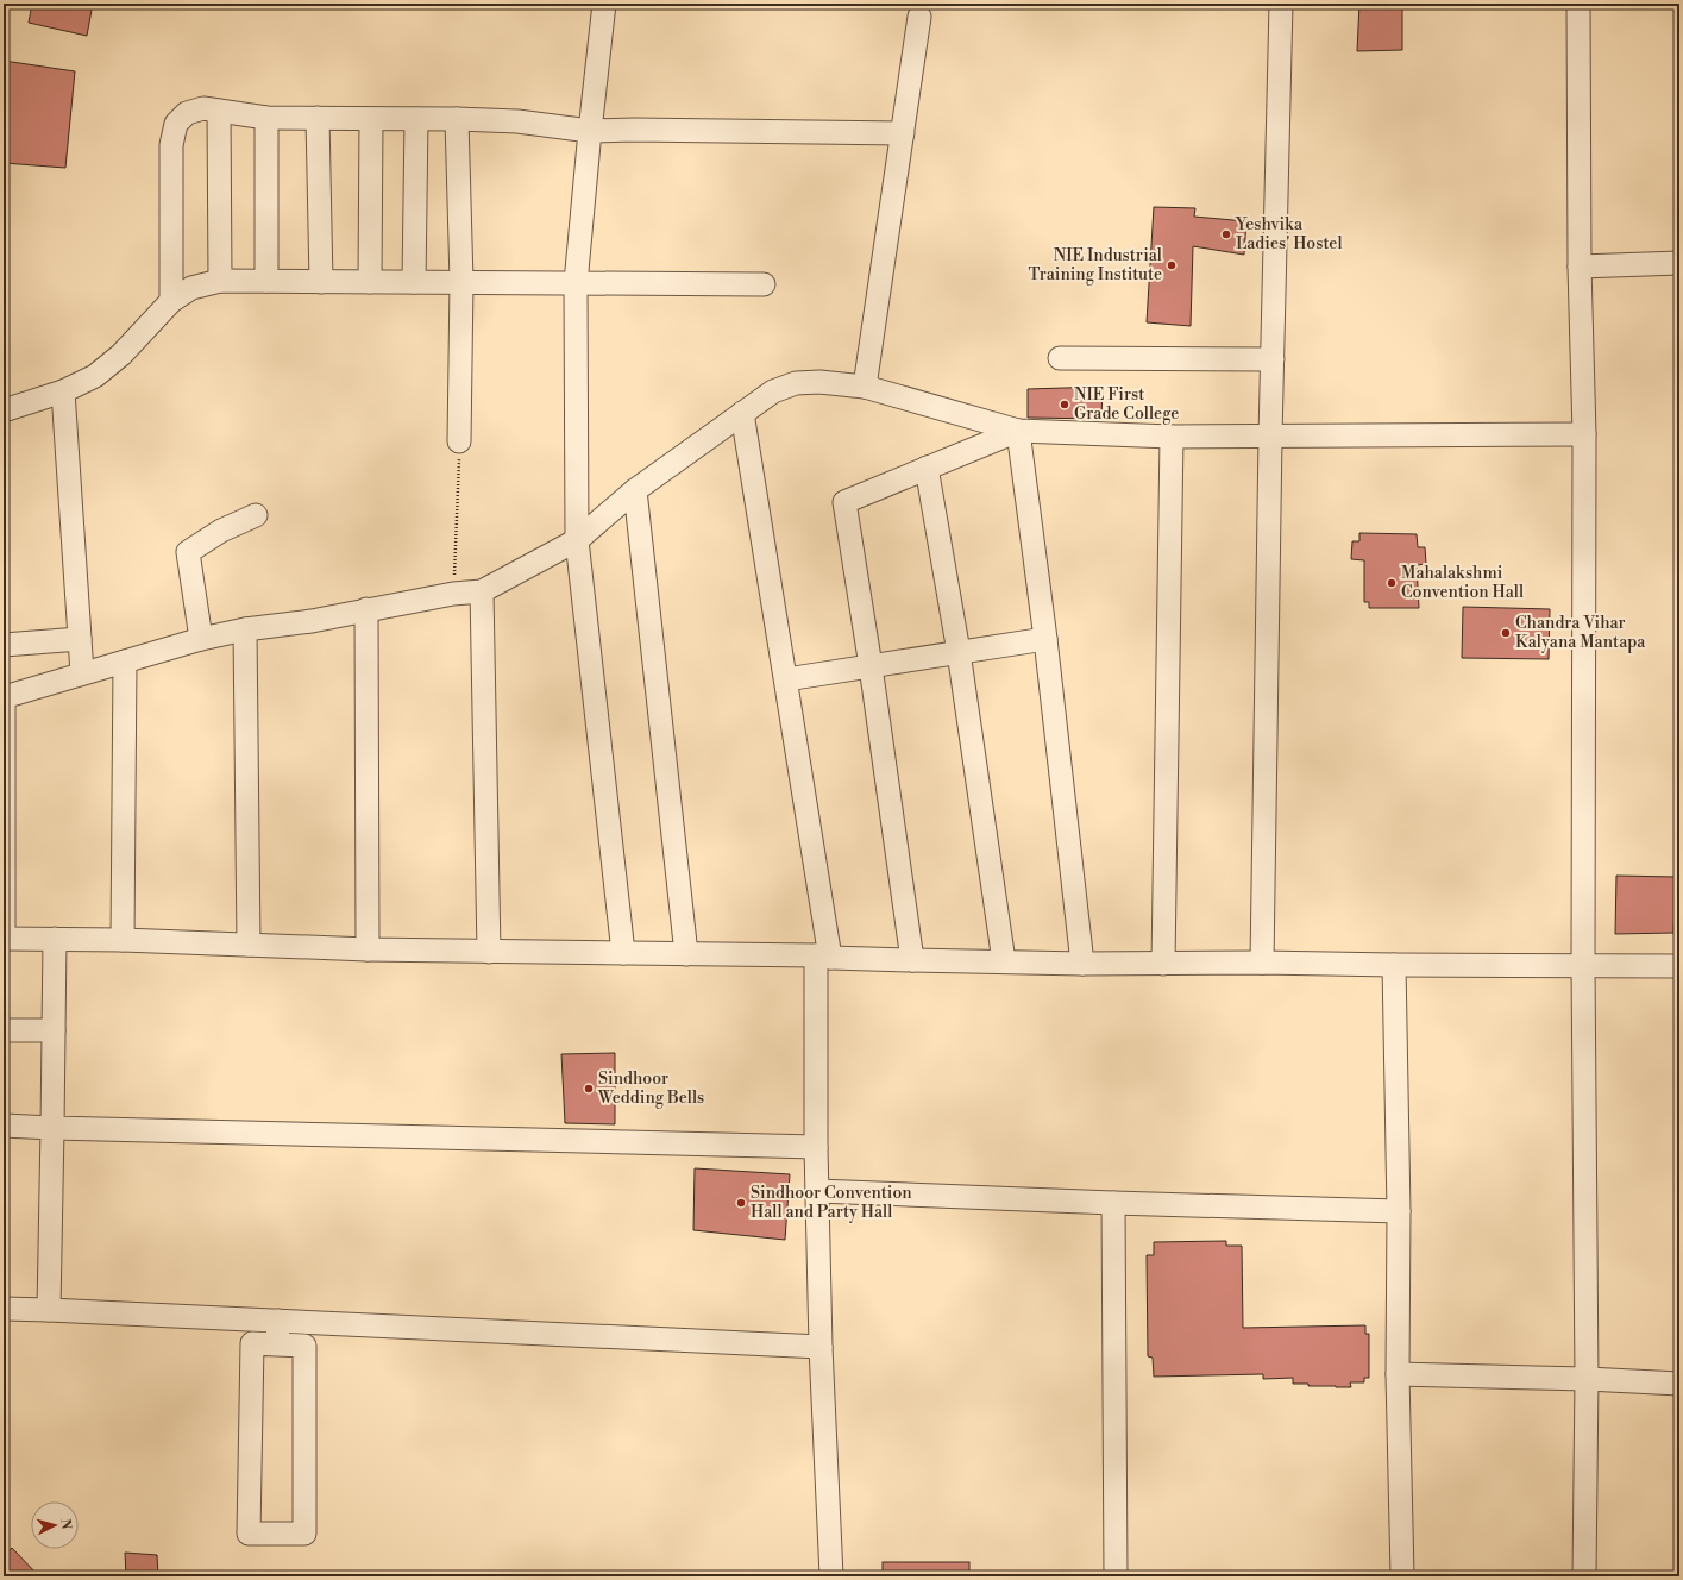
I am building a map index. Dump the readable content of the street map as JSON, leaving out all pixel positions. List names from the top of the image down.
{
  "places": [
    "Yeshvika Ladies' Hostel",
    "NIE Industrial Training Institute",
    "NIE First Grade College",
    "Mahalakshmi Convention Hall",
    "Chandra Vihar Kalyana Mantapa",
    "Sindhoor Wedding Bells",
    "Sindhoor Convention Hall and Party Hall"
  ],
  "north": "right"
}
